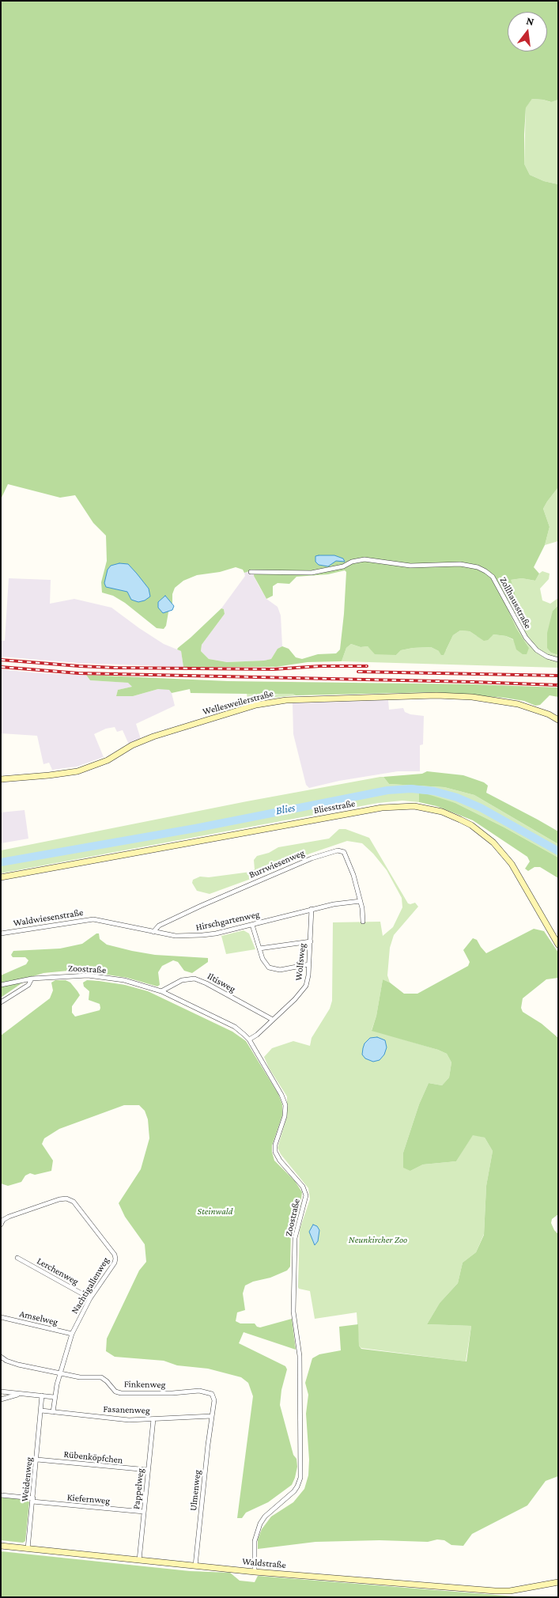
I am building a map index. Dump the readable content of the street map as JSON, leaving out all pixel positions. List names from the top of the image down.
{
  "streets": {
    "street": [
      "Zollhausstraße",
      "Wellesweilerstraße",
      "Bliesstraße",
      "Burrwiesenweg",
      "Waldwiesenstraße",
      "Hirschgartenweg",
      "Wolfsweg",
      "Zoostraße",
      "Iltisweg",
      "Lerchenweg",
      "Nachtigallenweg",
      "Amselweg",
      "Finkenweg",
      "Fasanenweg",
      "Rübenköpfchen",
      "Weidenweg",
      "Pappelweg",
      "Ulmenweg",
      "Kiefernweg",
      "Waldstraße"
    ]
  },
  "crossings": [
    ["Burrwiesenweg", "Hirschgartenweg"],
    ["Waldwiesenstraße", "Hirschgartenweg"],
    ["Hirschgartenweg", "Wolfsweg"],
    ["Wolfsweg", "Zoostraße"],
    ["Wolfsweg", "Iltisweg"],
    ["Zoostraße", "Iltisweg"],
    ["Zoostraße", "Waldstraße"],
    ["Lerchenweg", "Nachtigallenweg"],
    ["Nachtigallenweg", "Amselweg"],
    ["Nachtigallenweg", "Finkenweg"],
    ["Nachtigallenweg", "Fasanenweg"],
    ["Finkenweg", "Fasanenweg"],
    ["Finkenweg", "Ulmenweg"],
    ["Fasanenweg", "Weidenweg"],
    ["Fasanenweg", "Pappelweg"],
    ["Fasanenweg", "Ulmenweg"],
    ["Rübenköpfchen", "Weidenweg"],
    ["Rübenköpfchen", "Pappelweg"],
    ["Weidenweg", "Kiefernweg"],
    ["Weidenweg", "Waldstraße"],
    ["Pappelweg", "Kiefernweg"],
    ["Pappelweg", "Waldstraße"],
    ["Ulmenweg", "Waldstraße"]
  ],
  "water": ["Blies"],
  "parks": ["Steinwald", "Neunkircher Zoo"],
  "north": "top"
}
